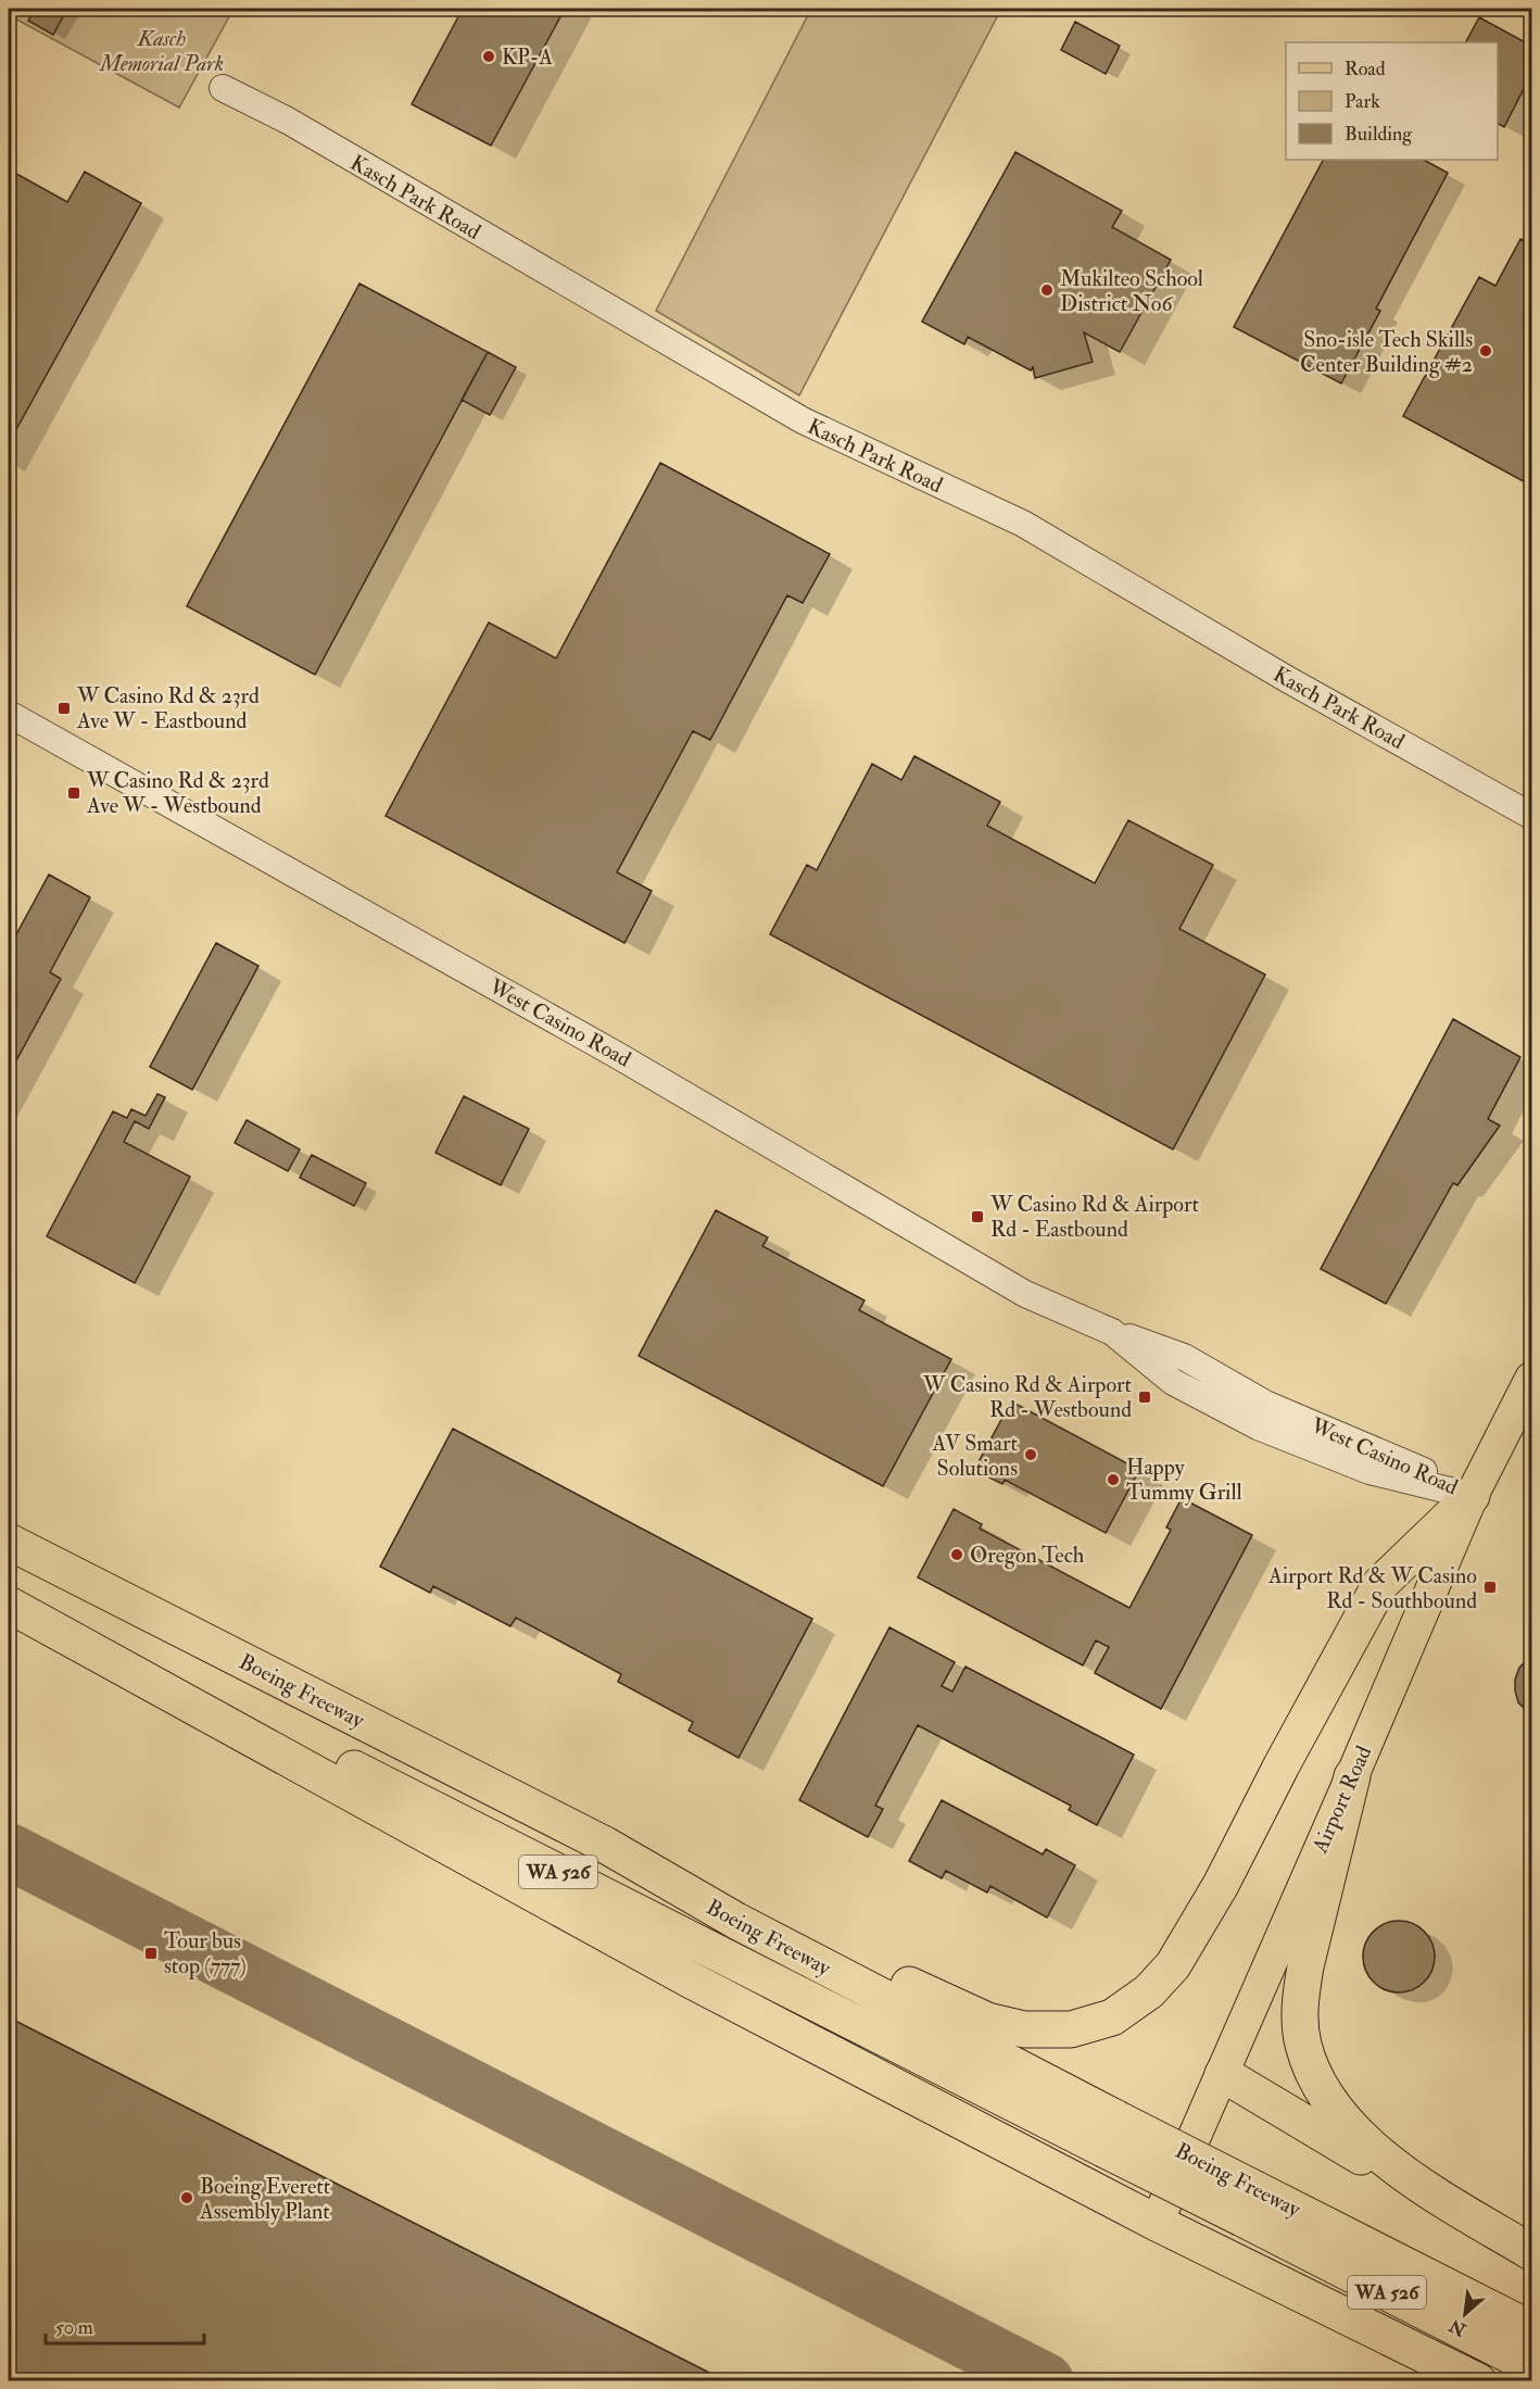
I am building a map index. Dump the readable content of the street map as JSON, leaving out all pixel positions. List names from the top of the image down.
{
  "streets": {
    "highway": ["Boeing Freeway", "WA 526"],
    "main road": ["Airport Road"],
    "street": ["Kasch Park Road", "West Casino Road"]
  },
  "crossings": [
    ["West Casino Road", "Airport Road"]
  ],
  "parks": ["Kasch Memorial Park"],
  "places": {
    "other": [
      "KP-A",
      "Mukilteo School District No6",
      "Sno-isle Tech Skills Center Building #2",
      "AV Smart Solutions",
      "Happy Tummy Grill",
      "Oregon Tech",
      "Boeing Everett Assembly Plant"
    ],
    "transit": [
      "W Casino Rd & 23rd Ave W - Eastbound",
      "W Casino Rd & 23rd Ave W - Westbound",
      "W Casino Rd & Airport Rd - Eastbound",
      "W Casino Rd & Airport Rd - Westbound",
      "Airport Rd & W Casino Rd - Southbound",
      "Tour bus stop (777)"
    ]
  },
  "legend": ["Road", "Park", "Building"],
  "scale_bar": "50 m",
  "north": "bottom left"
}
